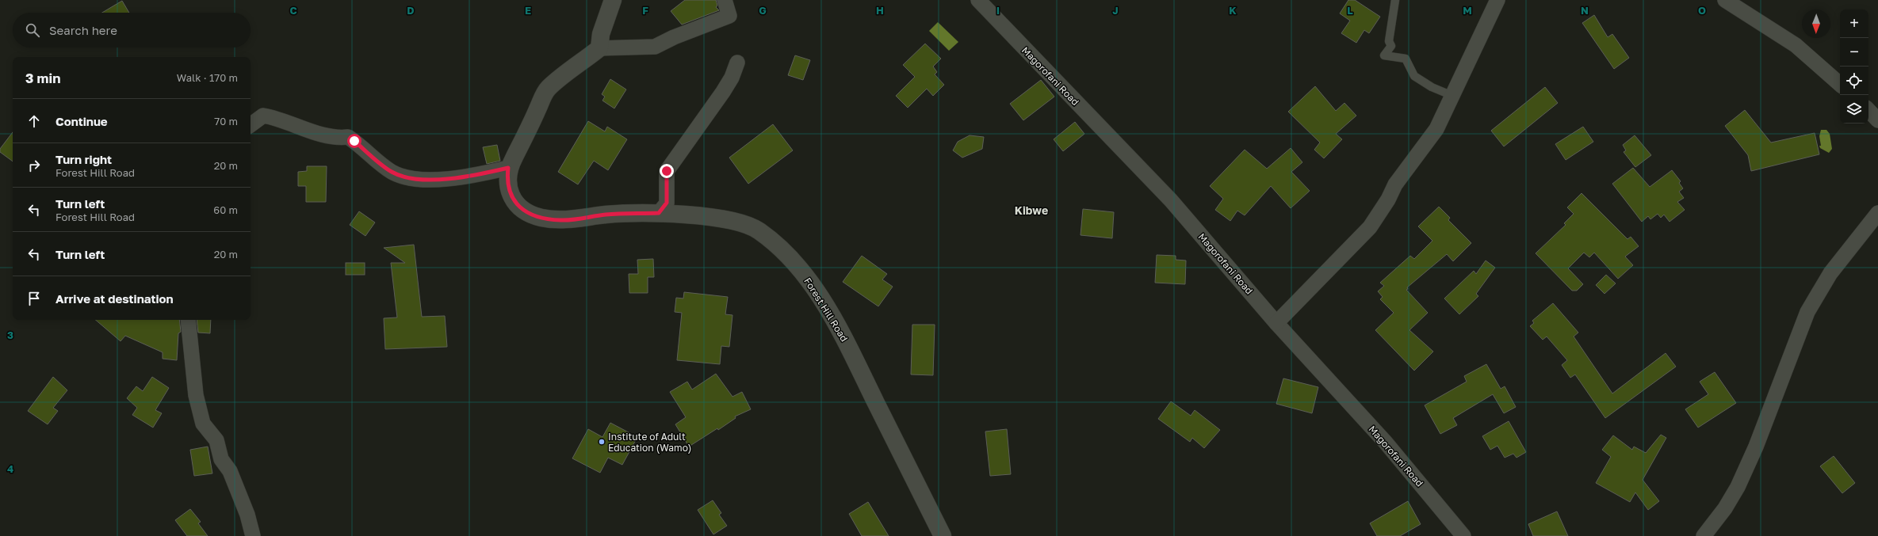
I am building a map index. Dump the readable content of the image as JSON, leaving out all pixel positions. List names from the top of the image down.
{
  "streets": {
    "street": ["Magorofani Road", "Forest Hill Road"]
  },
  "districts": ["Kibwe"],
  "places": ["Institute of Adult Education (Wamo)"],
  "north": "bottom",
  "page": {
    "map_buttons": ["+", "−"],
    "search": "Search here",
    "heading": ["3 min", "Walk · 170 m"],
    "list": [
      ["Continue", "70 m"],
      ["Turn right", "Forest Hill Road", "20 m"],
      ["Turn left", "Forest Hill Road", "60 m"],
      ["Turn left", "20 m"],
      "Arrive at destination"
    ]
  },
  "grid": {
    "columns": [
      "C",
      "D",
      "E",
      "F",
      "G",
      "H",
      "I",
      "J",
      "K",
      "L",
      "M",
      "N",
      "O"
    ],
    "rows": ["3", "4"]
  }
}
